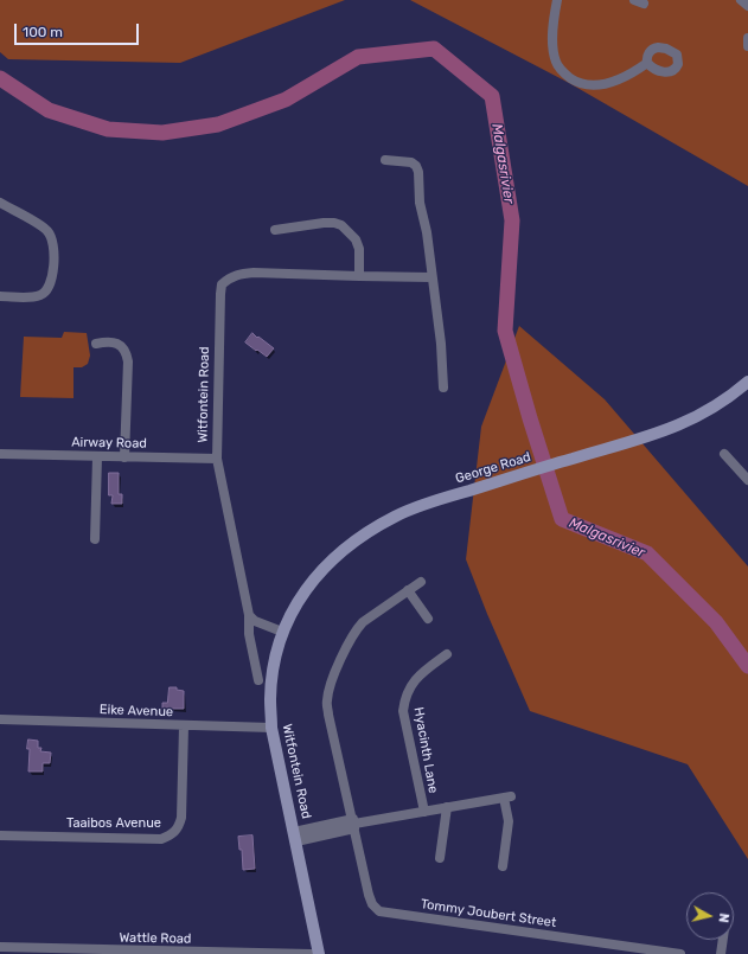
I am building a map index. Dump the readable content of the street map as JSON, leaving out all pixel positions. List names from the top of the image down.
{
  "streets": {
    "main road": ["Witfontein Road", "George Road"],
    "street": [
      "Airway Road",
      "Eike Avenue",
      "Hyacinth Lane",
      "Taaibos Avenue",
      "Tommy Joubert Street",
      "Wattle Road"
    ]
  },
  "crossings": [
    ["Witfontein Road", "Airway Road"],
    ["Witfontein Road", "George Road"],
    ["Witfontein Road", "Eike Avenue"],
    ["Eike Avenue", "Taaibos Avenue"]
  ],
  "water": ["Malgasrivier"],
  "scale_bar": "100 m",
  "north": "right"
}
